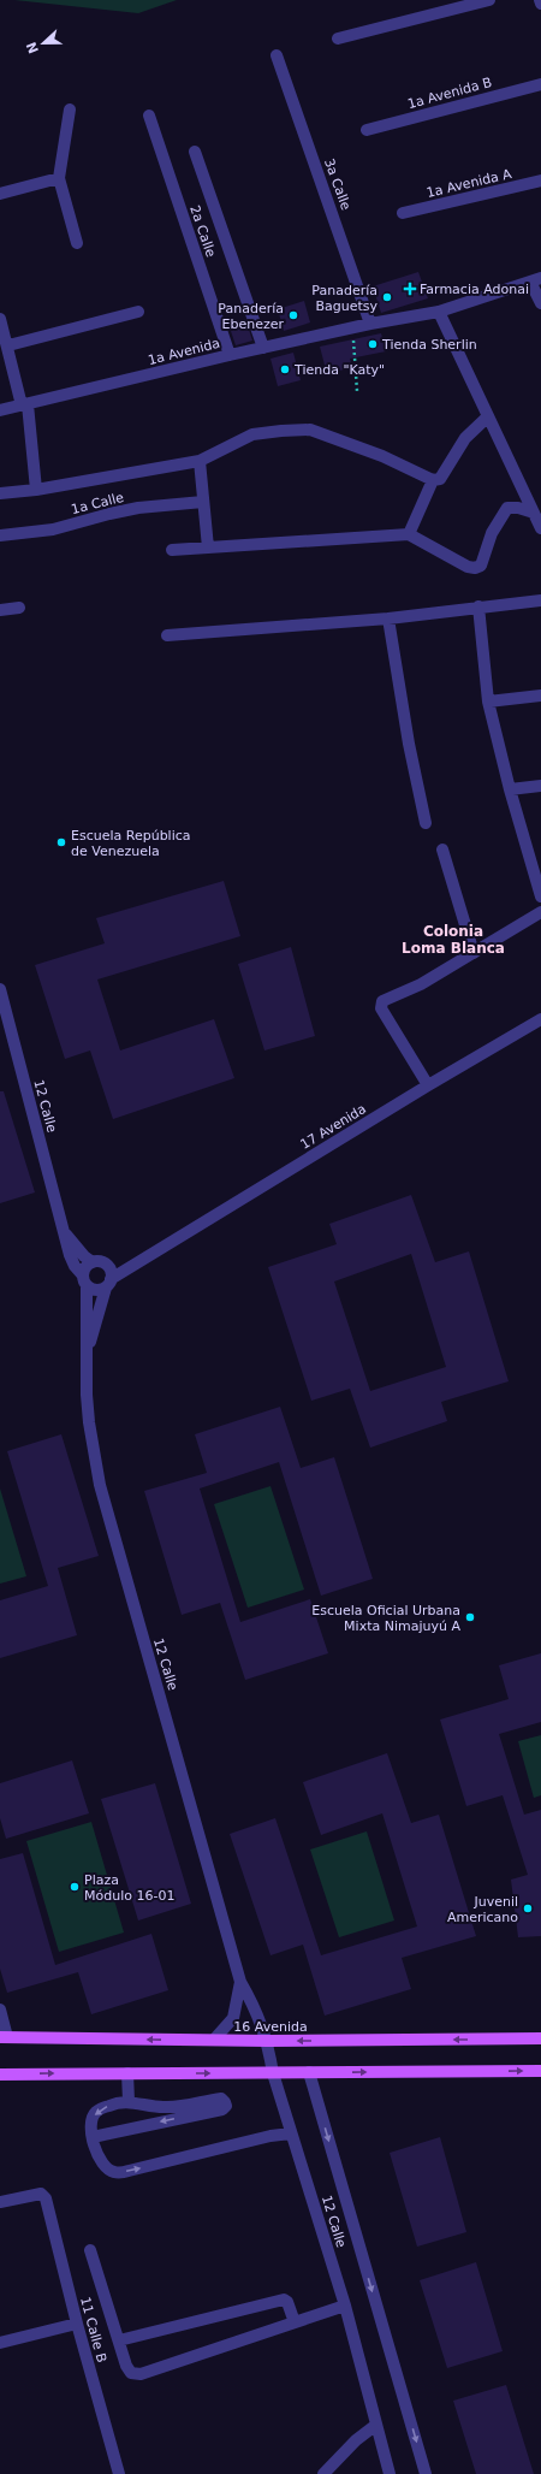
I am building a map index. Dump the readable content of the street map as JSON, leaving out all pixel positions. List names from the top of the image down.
{
  "streets": {
    "main road": ["16 Avenida"],
    "street": [
      "1a Avenida B",
      "1a Avenida A",
      "3a Calle",
      "2a Calle",
      "1a Avenida",
      "1a Calle",
      "12 Calle",
      "17 Avenida",
      "11 Calle B"
    ]
  },
  "crossings": [
    ["3a Calle", "1a Avenida"],
    ["2a Calle", "1a Avenida"],
    ["12 Calle", "17 Avenida"],
    ["12 Calle", "16 Avenida"]
  ],
  "districts": ["Colonia Loma Blanca"],
  "places": {
    "health": ["Farmacia Adonai"],
    "other": [
      "Panadería Baguetsy",
      "Panadería Ebenezer",
      "Tienda Sherlin",
      "Tienda \"Katy\"",
      "Escuela República de Venezuela",
      "Escuela Oficial Urbana Mixta Nimajuyú A",
      "Plaza Módulo 16-01",
      "Juvenil Americano"
    ]
  },
  "north": "left"
}
